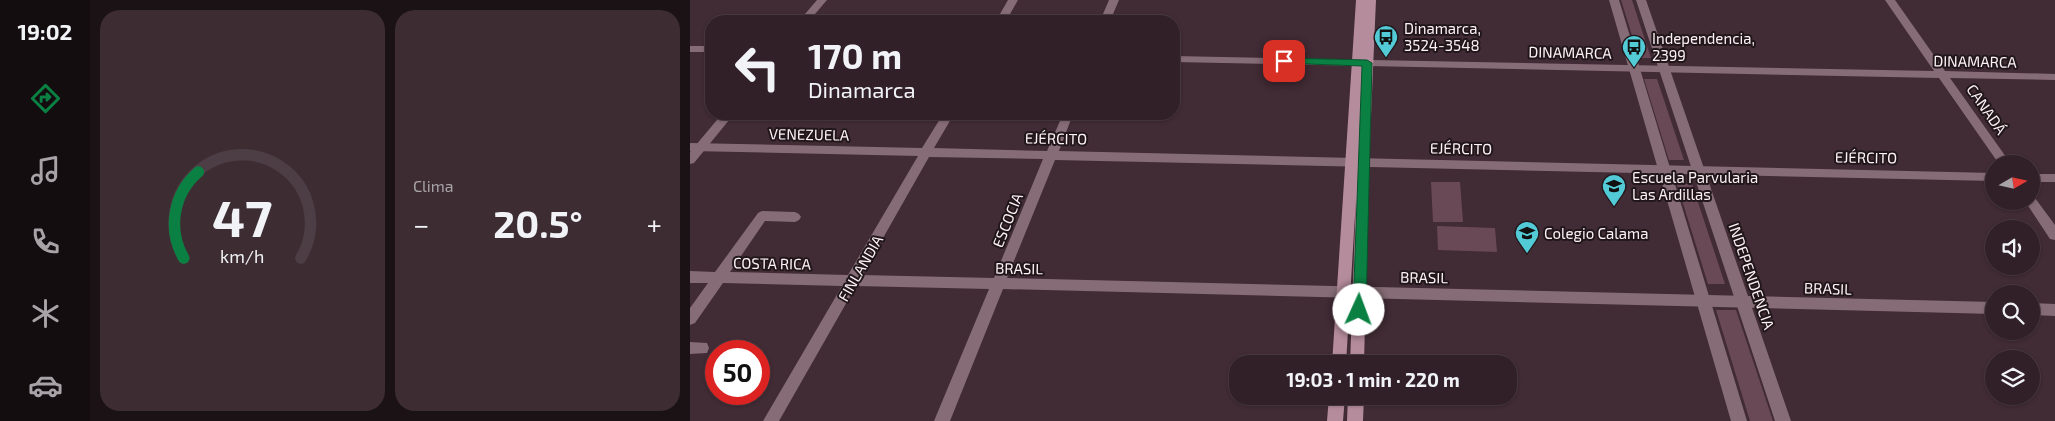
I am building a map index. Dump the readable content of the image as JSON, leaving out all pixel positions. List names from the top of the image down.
{
  "streets": {
    "street": [
      "DINAMARCA",
      "CANADÁ",
      "VENEZUELA",
      "EJÉRCITO",
      "ESCOCIA",
      "COSTA RICA",
      "FINLANDIA",
      "BRASIL",
      "INDEPENDENCIA"
    ]
  },
  "crossings": [
    ["DINAMARCA", "CANADÁ"],
    ["DINAMARCA", "INDEPENDENCIA"],
    ["VENEZUELA", "EJÉRCITO"],
    ["VENEZUELA", "FINLANDIA"],
    ["EJÉRCITO", "ESCOCIA"],
    ["EJÉRCITO", "FINLANDIA"],
    ["EJÉRCITO", "INDEPENDENCIA"],
    ["ESCOCIA", "BRASIL"],
    ["COSTA RICA", "FINLANDIA"],
    ["COSTA RICA", "BRASIL"],
    ["FINLANDIA", "BRASIL"],
    ["BRASIL", "INDEPENDENCIA"]
  ],
  "places": {
    "bus stop": ["Dinamarca, 3524-3548", "Independencia, 2399"],
    "school or university": ["Escuela Parvularia Las Ardillas", "Colegio Calama"]
  },
  "north": "right",
  "page": {
    "tabs": "19:02",
    "tile": "Clima",
    "turn": ["170 m", "Dinamarca"],
    "heat": ["−", "20.5°", "+"],
    "limit": "50",
    "trip": "19:03 · 1 min · 220 m",
    "gauge": ["47", "km/h"]
  }
}
